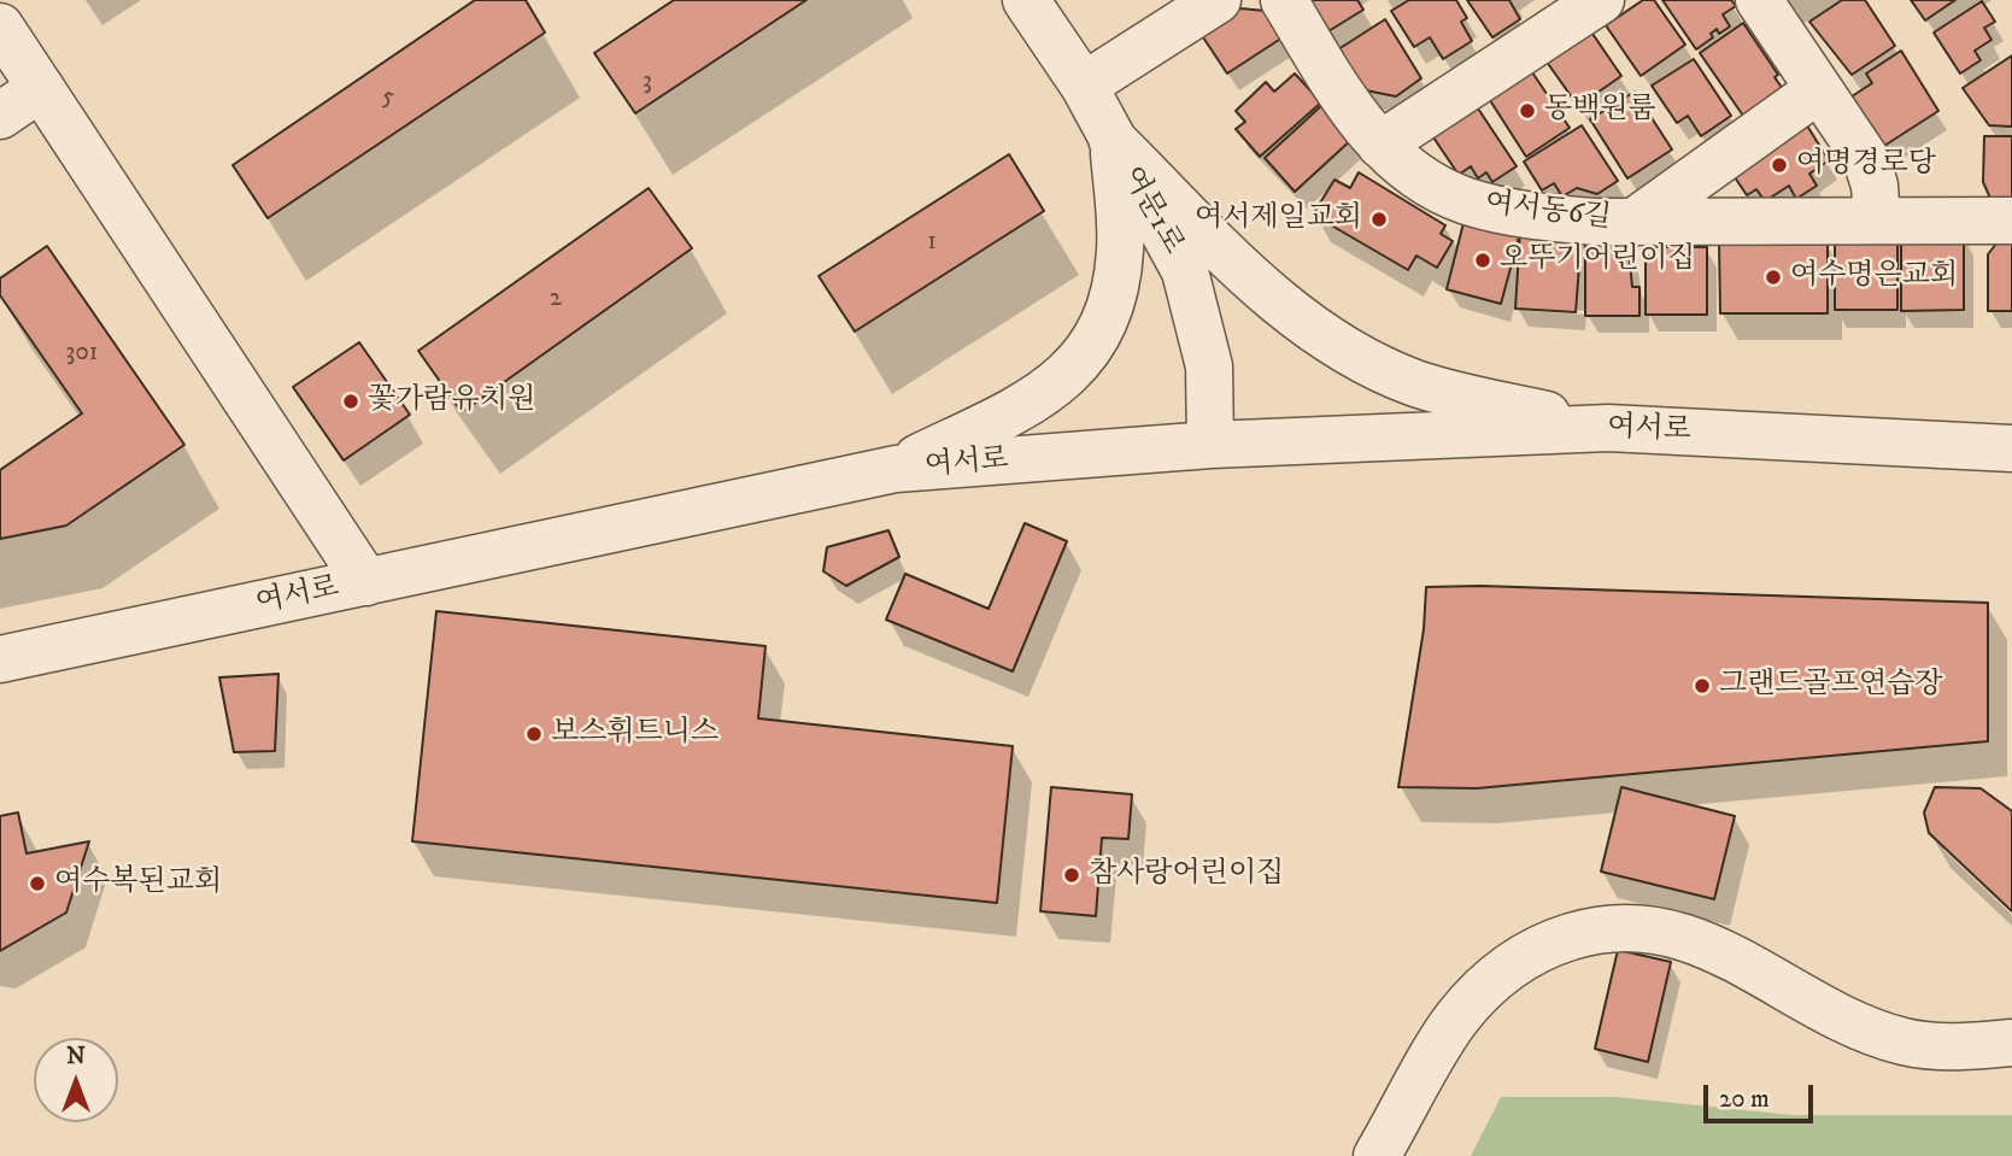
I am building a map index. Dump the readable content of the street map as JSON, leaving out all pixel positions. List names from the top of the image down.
{
  "streets": {
    "street": ["여문1로", "여서동6길", "여서로"]
  },
  "crossings": [
    ["여문1로", "여서로"]
  ],
  "places": [
    "동백원룸",
    "여명경로당",
    "여서제일교회",
    "오뚜기어린이집",
    "여수명은교회",
    "꽃가람유치원",
    "그랜드골프연습장",
    "보스휘트니스",
    "참사랑어린이집",
    "여수복된교회"
  ],
  "house_numbers": [
    "3",
    "5",
    "1",
    "2",
    "301"
  ],
  "scale_bar": "20 m",
  "north": "top"
}
